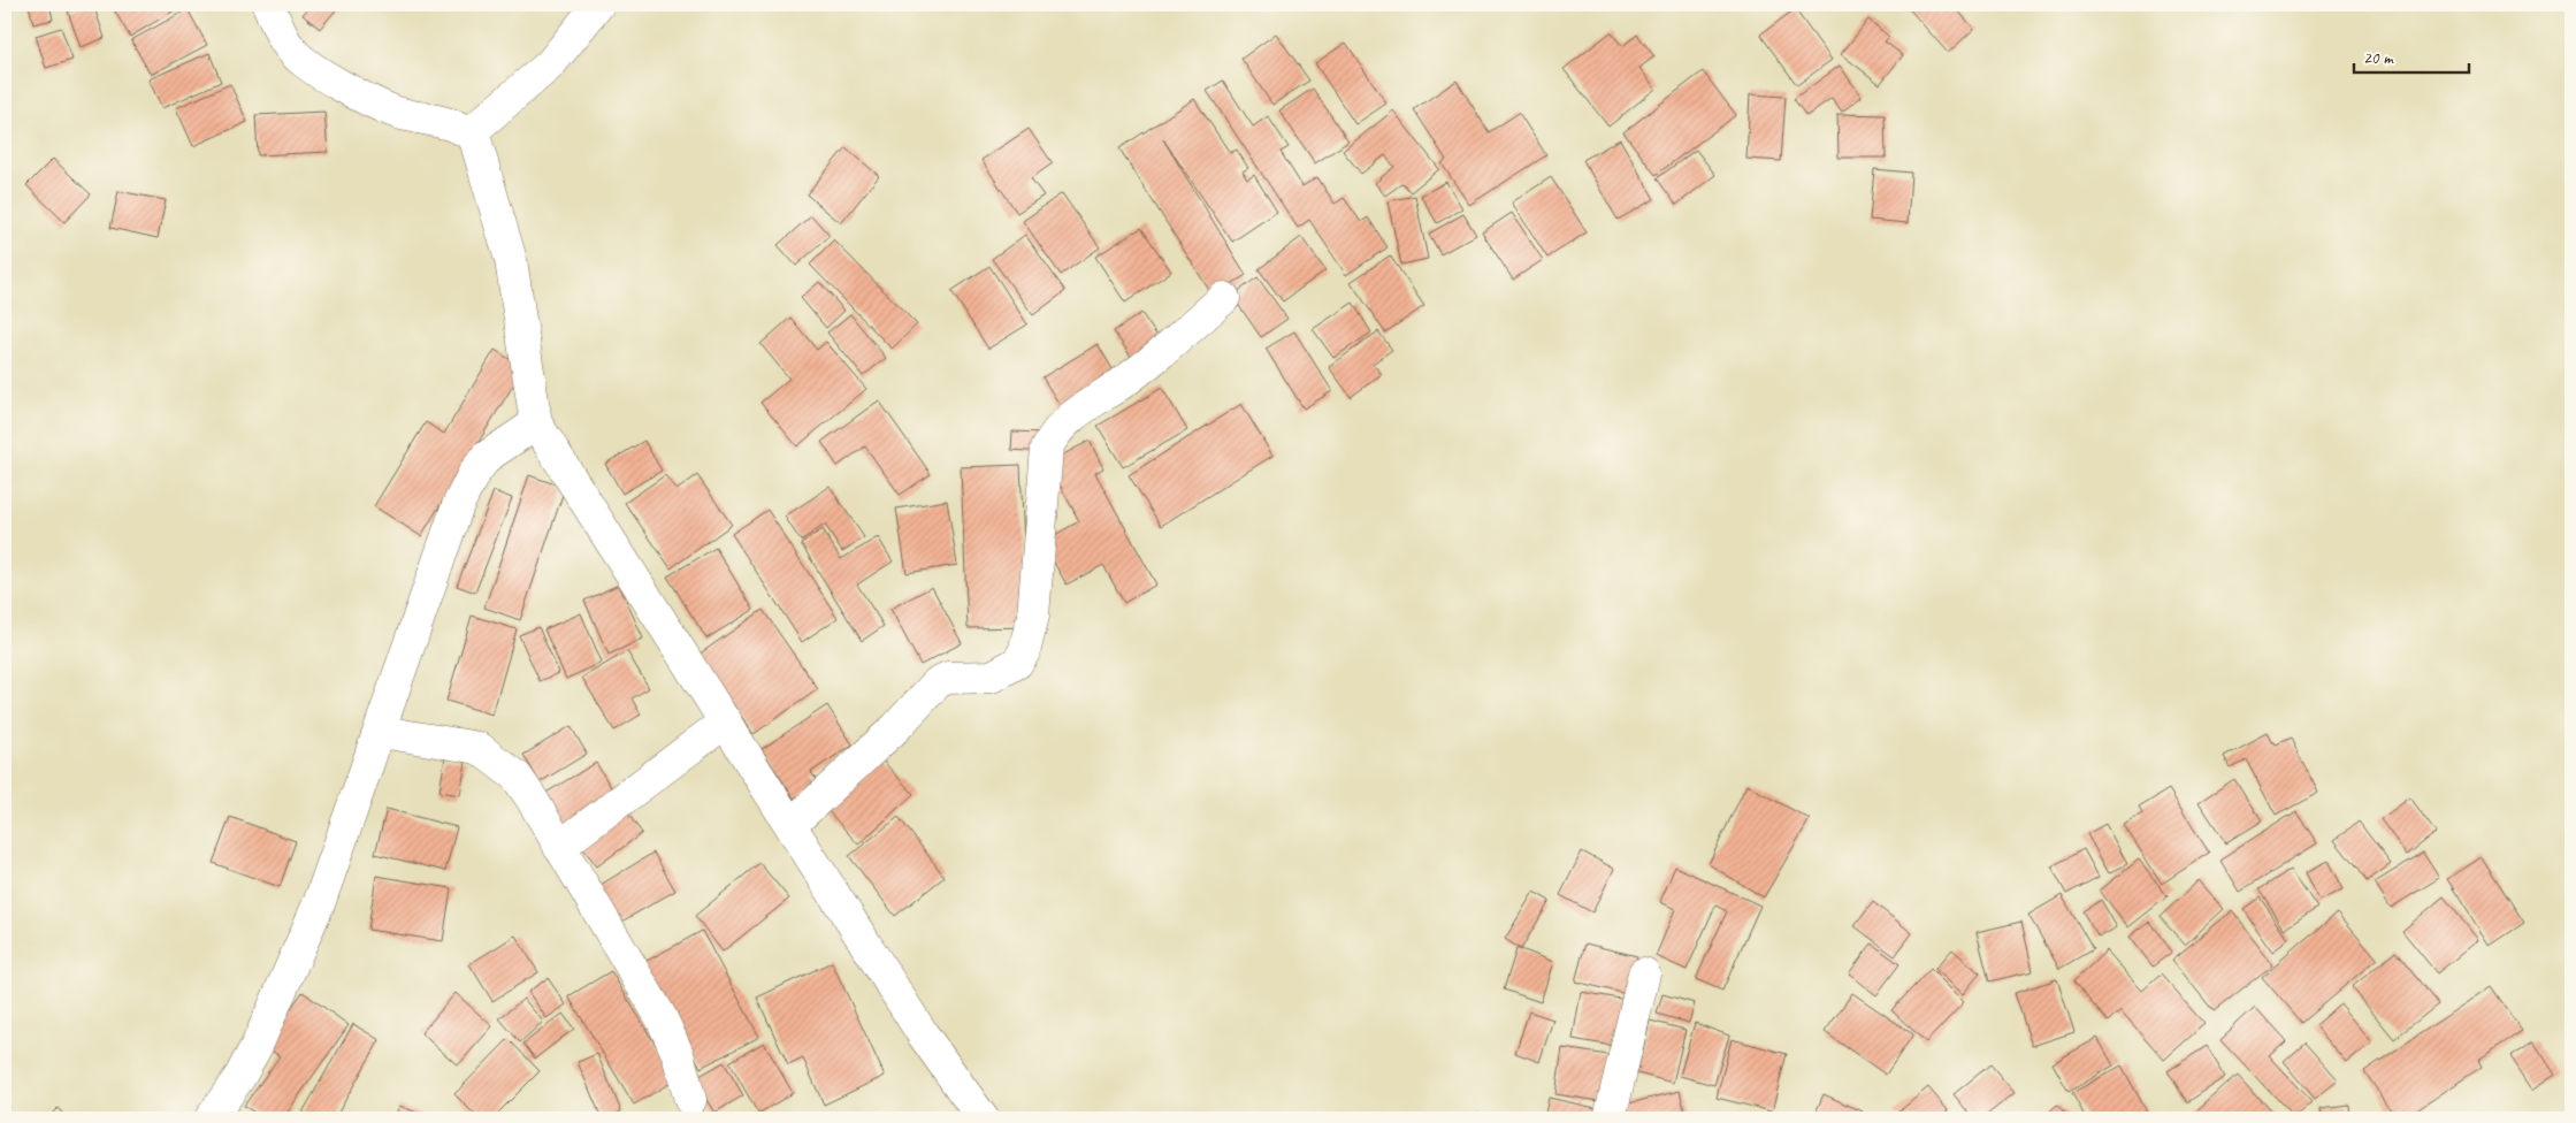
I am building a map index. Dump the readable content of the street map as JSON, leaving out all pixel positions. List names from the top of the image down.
{
  "scale_bar": "20 m"
}
